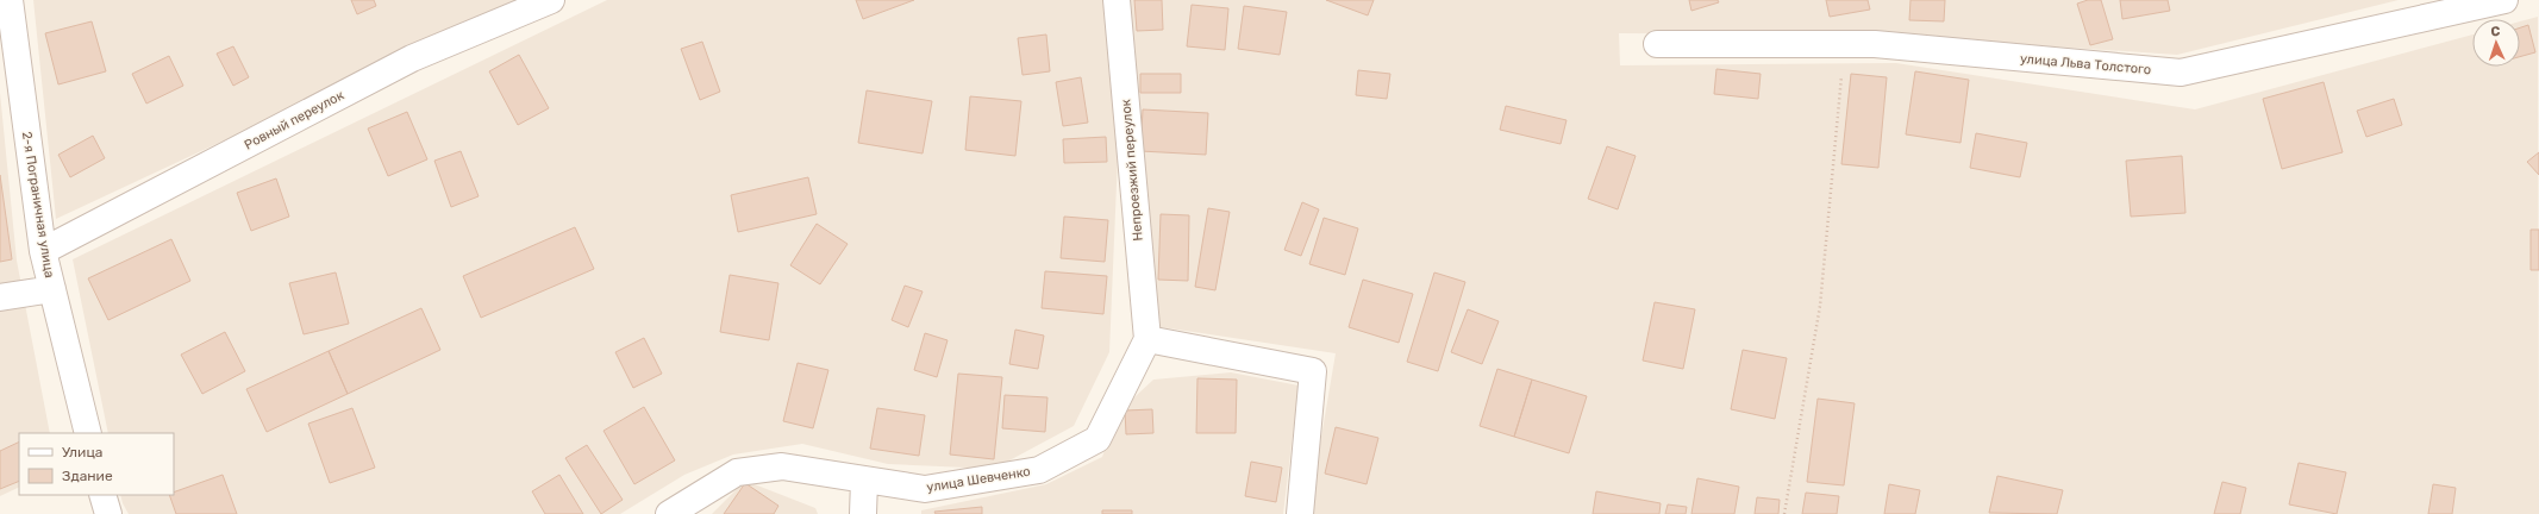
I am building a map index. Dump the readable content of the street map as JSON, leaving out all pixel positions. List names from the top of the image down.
{
  "streets": {
    "street": [
      "улица Льва Толстого",
      "Ровный переулок",
      "Непроезжий переулок",
      "2-я Пограничная улица",
      "улица Шевченко"
    ]
  },
  "crossings": [
    ["Ровный переулок", "2-я Пограничная улица"],
    ["Непроезжий переулок", "улица Шевченко"]
  ],
  "legend": ["Улица", "Здание"],
  "north": "top"
}
